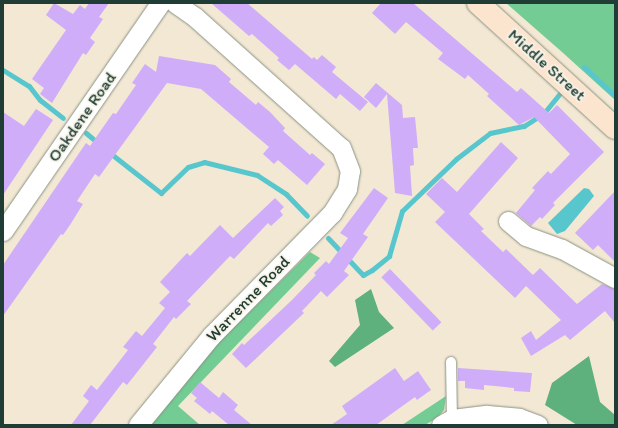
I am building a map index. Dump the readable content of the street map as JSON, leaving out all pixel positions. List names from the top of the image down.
{
  "streets": {
    "street": ["Middle Street", "Oakdene Road", "Warrenne Road"]
  }
}
